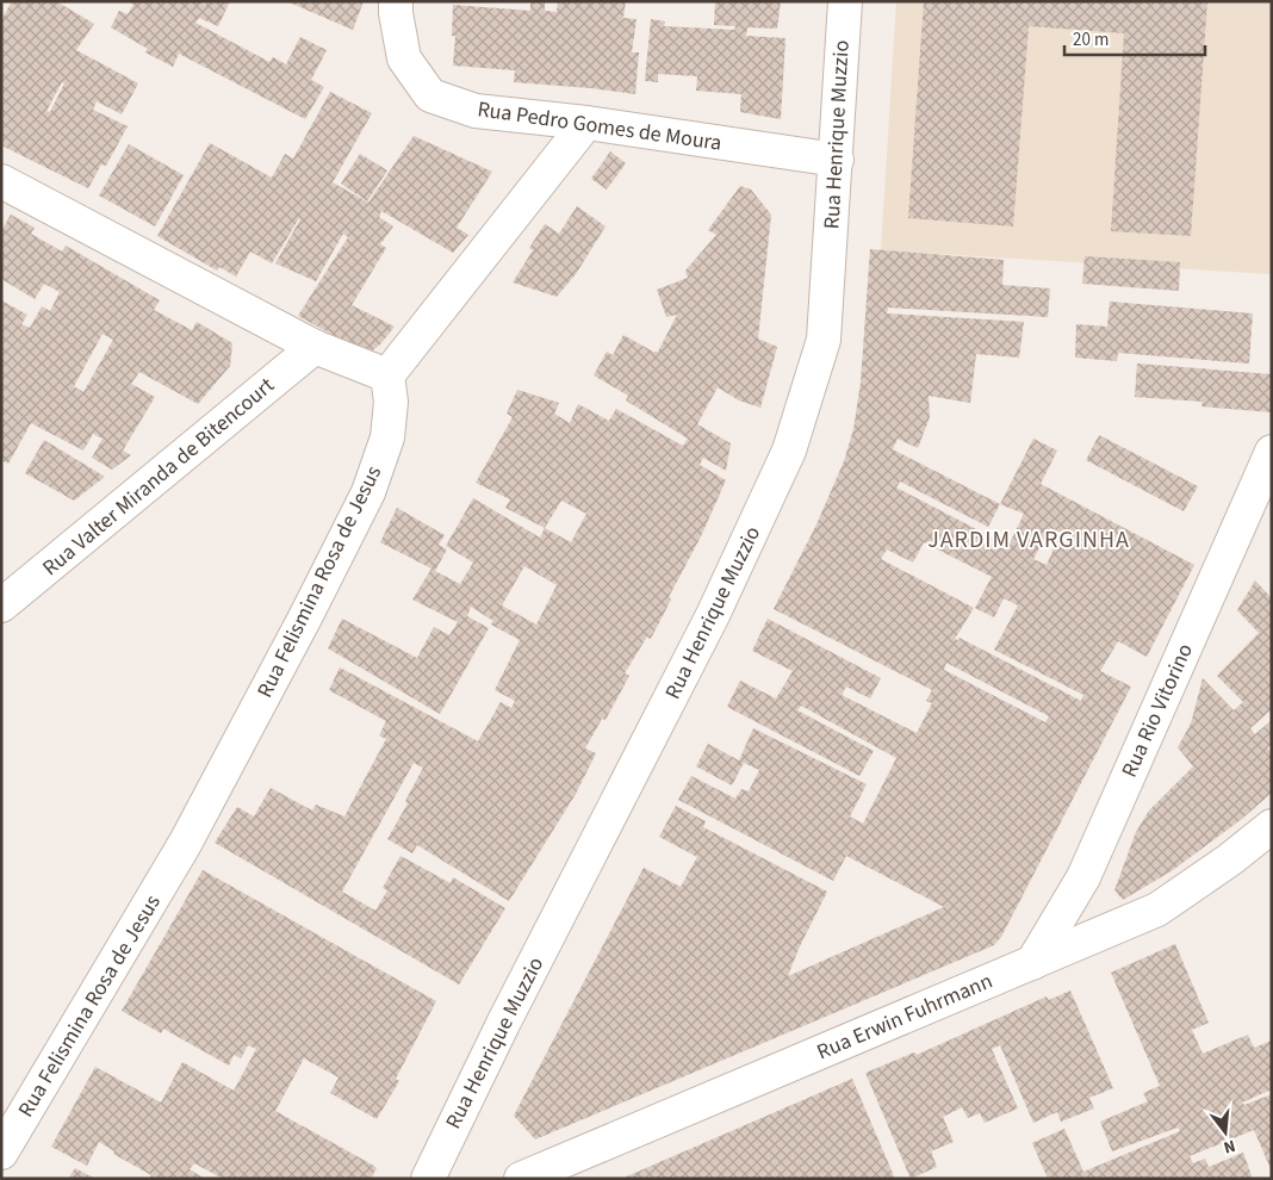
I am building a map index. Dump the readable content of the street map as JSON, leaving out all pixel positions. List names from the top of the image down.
{
  "streets": {
    "street": [
      "Rua Pedro Gomes de Moura",
      "Rua Henrique Muzzio",
      "Rua Valter Miranda de Bitencourt",
      "Rua Felismina Rosa de Jesus",
      "Rua Rio Vitorino",
      "Rua Erwin Fuhrmann"
    ]
  },
  "crossings": [
    ["Rua Pedro Gomes de Moura", "Rua Henrique Muzzio"],
    ["Rua Rio Vitorino", "Rua Erwin Fuhrmann"]
  ],
  "districts": ["JARDIM VARGINHA"],
  "scale_bar": "20 m",
  "north": "bottom"
}
